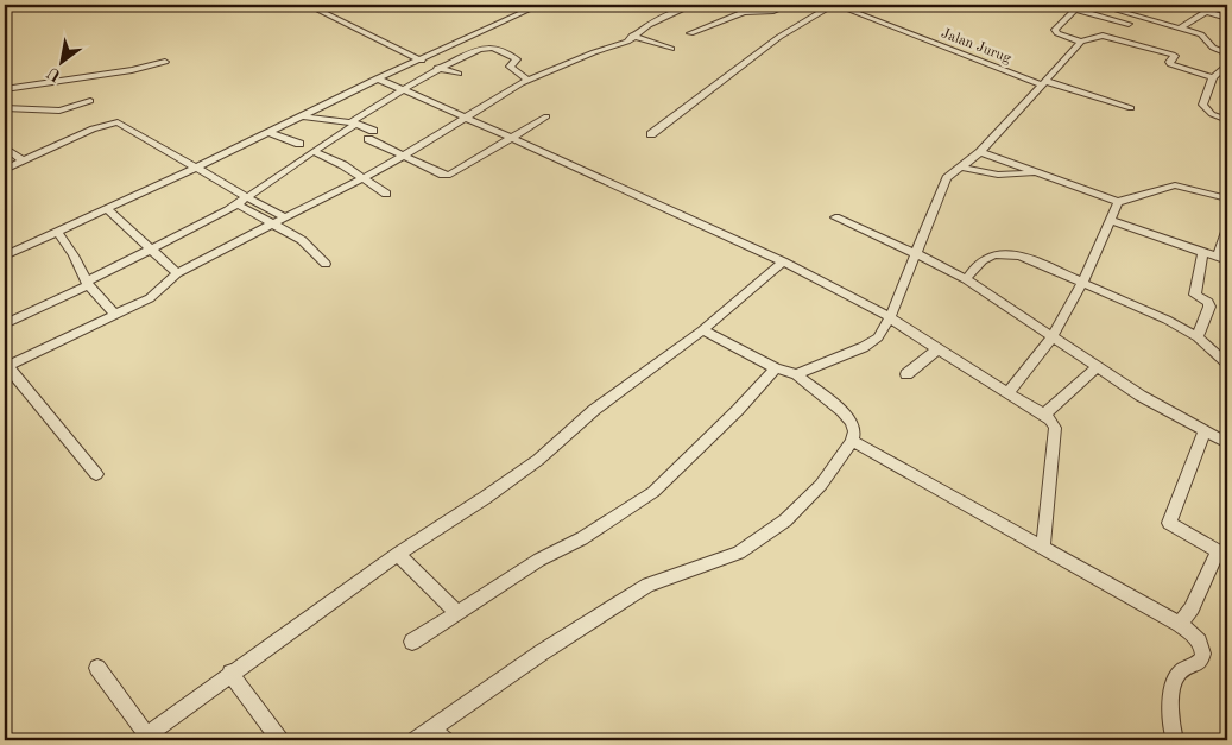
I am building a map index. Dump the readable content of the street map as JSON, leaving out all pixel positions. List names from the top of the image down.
{
  "streets": {
    "street": ["Jalan Jurug"]
  },
  "north": "bottom left"
}
